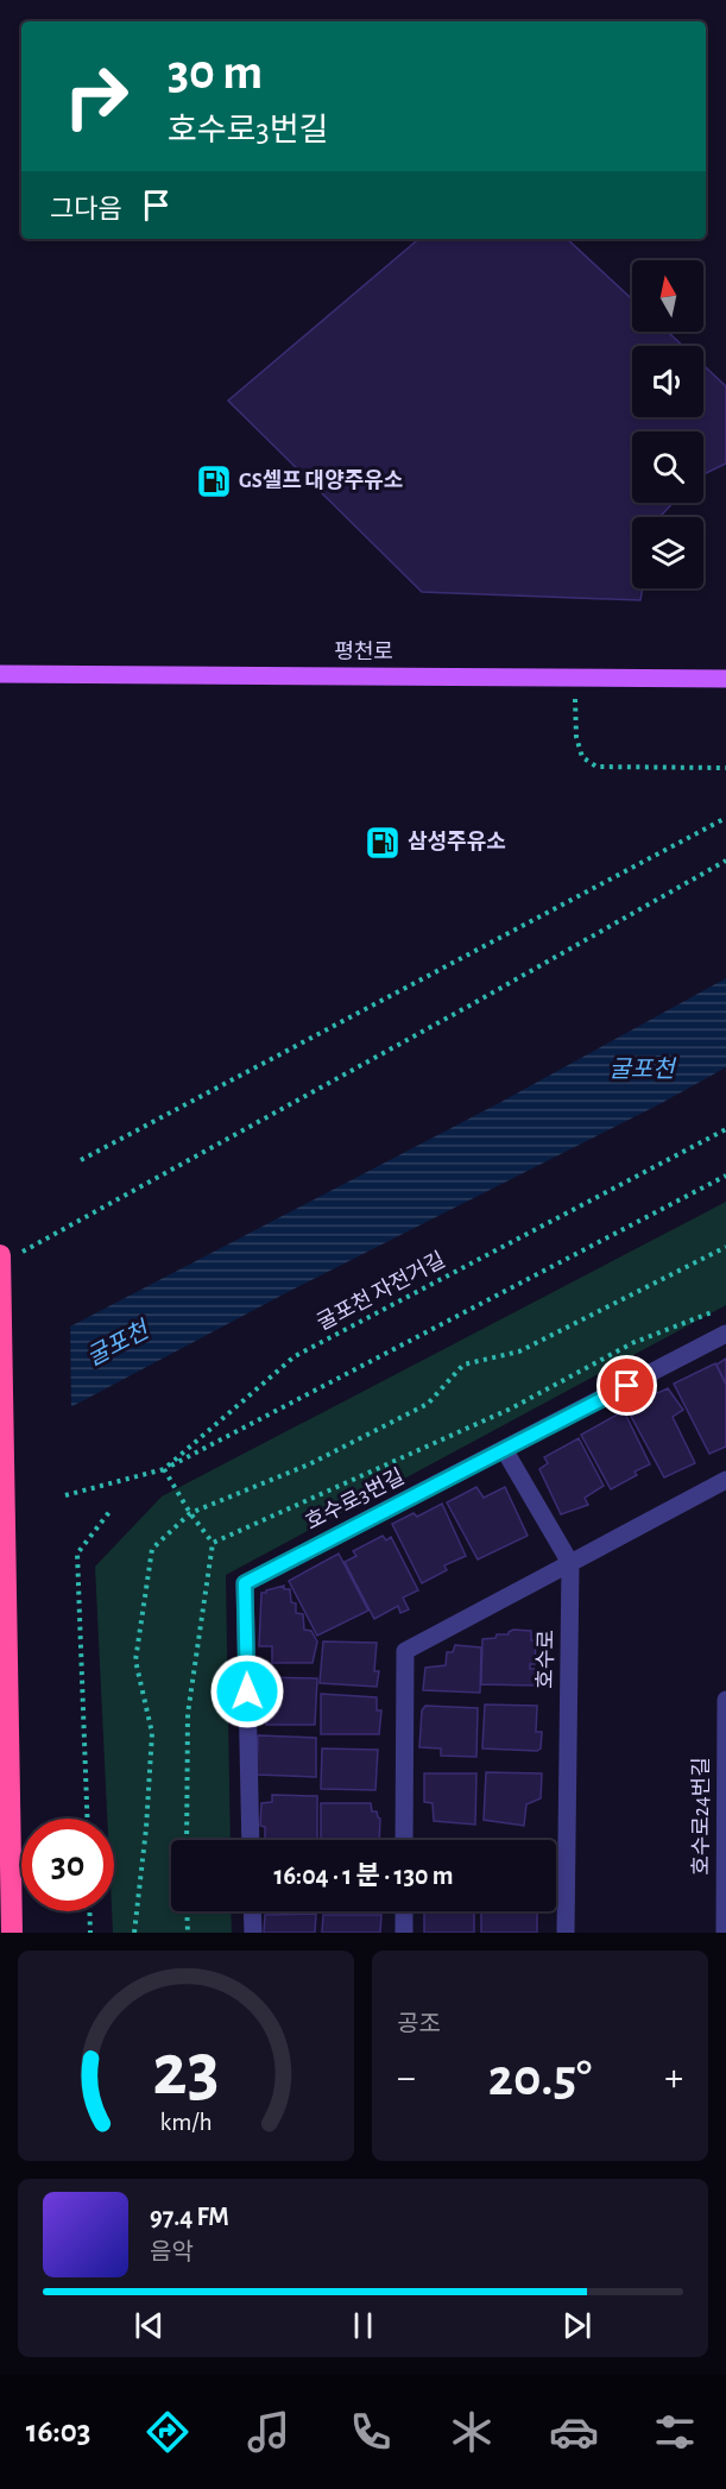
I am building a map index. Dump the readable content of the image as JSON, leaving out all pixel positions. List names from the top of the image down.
{
  "streets": {
    "main road": ["평천로"],
    "street": ["호수로3번길", "호수로", "호수로24번길"],
    "path": ["굴포천 자전거길"]
  },
  "water": ["굴포천"],
  "places": {
    "fuel station": ["GS셀프 대양주유소", "삼성주유소"]
  },
  "north": "top",
  "page": {
    "turn": ["30 m", "호수로3번길"],
    "then": "그다음",
    "limit": "30",
    "trip": "16:04 · 1 분 · 130 m",
    "tile": "공조",
    "heat": ["−", "20.5°", "+"],
    "song": ["97.4 FM", "음악"],
    "tabs": "16:03",
    "gauge": ["23", "km/h"]
  }
}
